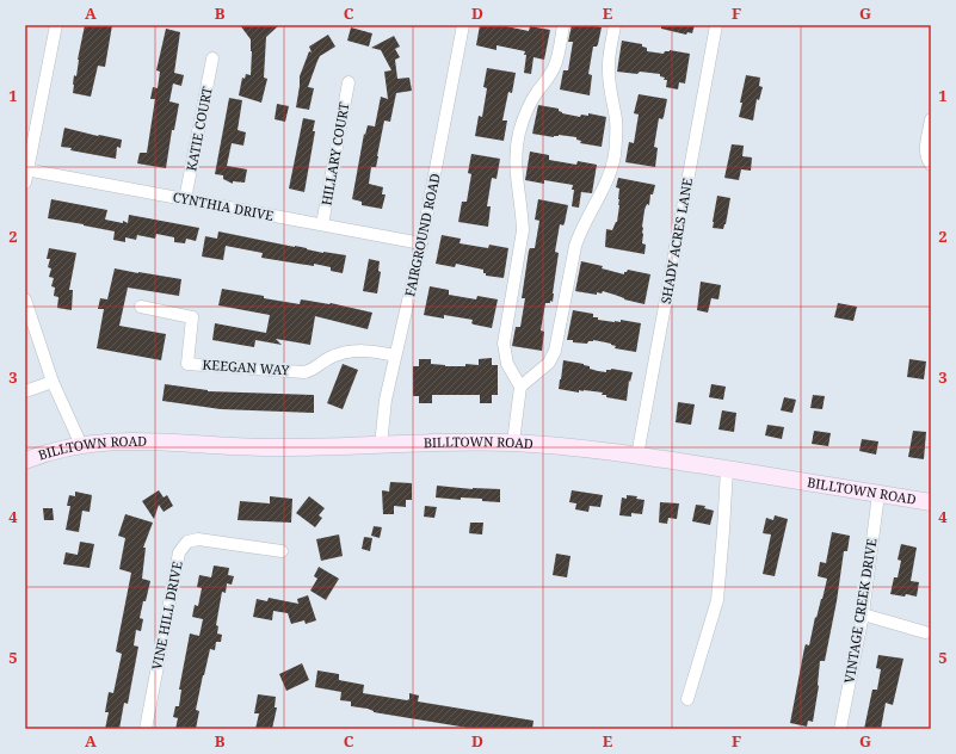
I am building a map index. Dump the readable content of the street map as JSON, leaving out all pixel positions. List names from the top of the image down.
{
  "streets": {
    "main road": ["BILLTOWN ROAD"],
    "street": [
      "KATIE COURT",
      "HILLARY COURT",
      "CYNTHIA DRIVE",
      "FAIRGROUND ROAD",
      "SHADY ACRES LANE",
      "KEEGAN WAY",
      "VINTAGE CREEK DRIVE",
      "VINE HILL DRIVE"
    ]
  },
  "crossings": [
    ["KATIE COURT", "CYNTHIA DRIVE"],
    ["HILLARY COURT", "CYNTHIA DRIVE"],
    ["CYNTHIA DRIVE", "FAIRGROUND ROAD"],
    ["FAIRGROUND ROAD", "KEEGAN WAY"],
    ["FAIRGROUND ROAD", "BILLTOWN ROAD"],
    ["SHADY ACRES LANE", "BILLTOWN ROAD"],
    ["BILLTOWN ROAD", "VINTAGE CREEK DRIVE"]
  ],
  "grid": {
    "columns": [
      "A",
      "B",
      "C",
      "D",
      "E",
      "F",
      "G"
    ],
    "rows": [
      "1",
      "2",
      "3",
      "4",
      "5"
    ]
  }
}
